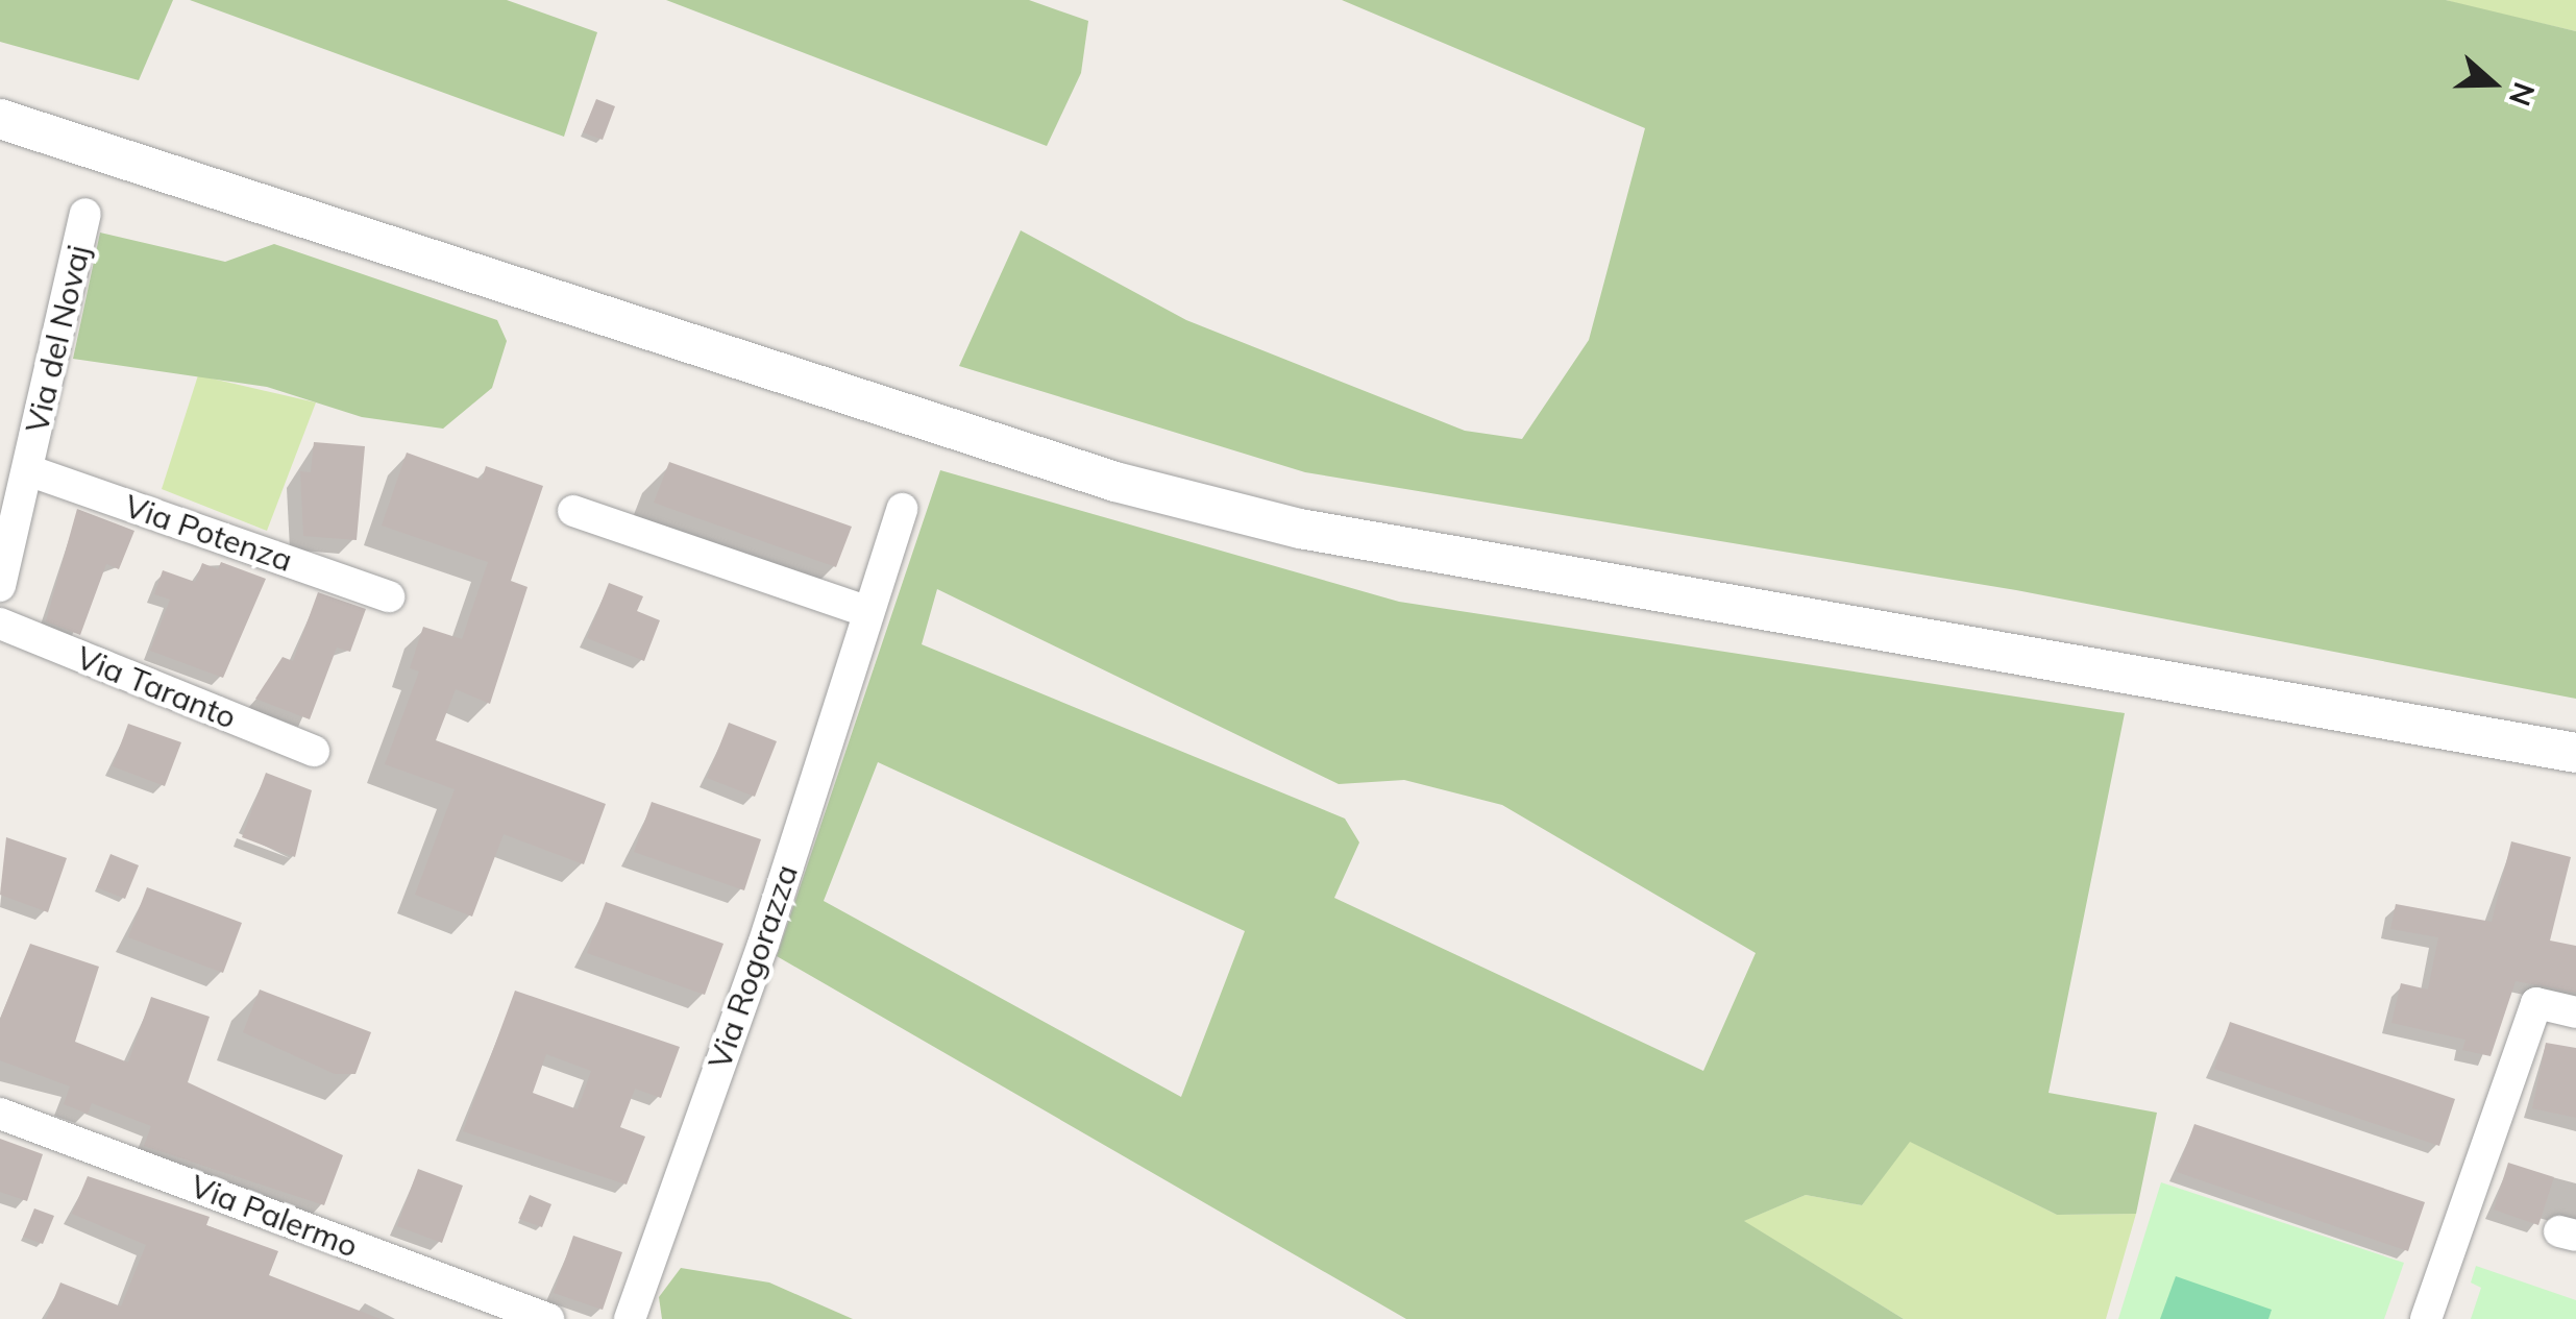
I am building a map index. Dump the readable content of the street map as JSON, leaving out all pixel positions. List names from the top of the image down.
{
  "streets": {
    "street": [
      "Via del Novaj",
      "Via Potenza",
      "Via Taranto",
      "Via Rogorazza",
      "Via Palermo"
    ]
  },
  "crossings": [
    ["Via del Novaj", "Via Potenza"]
  ],
  "north": "right"
}
